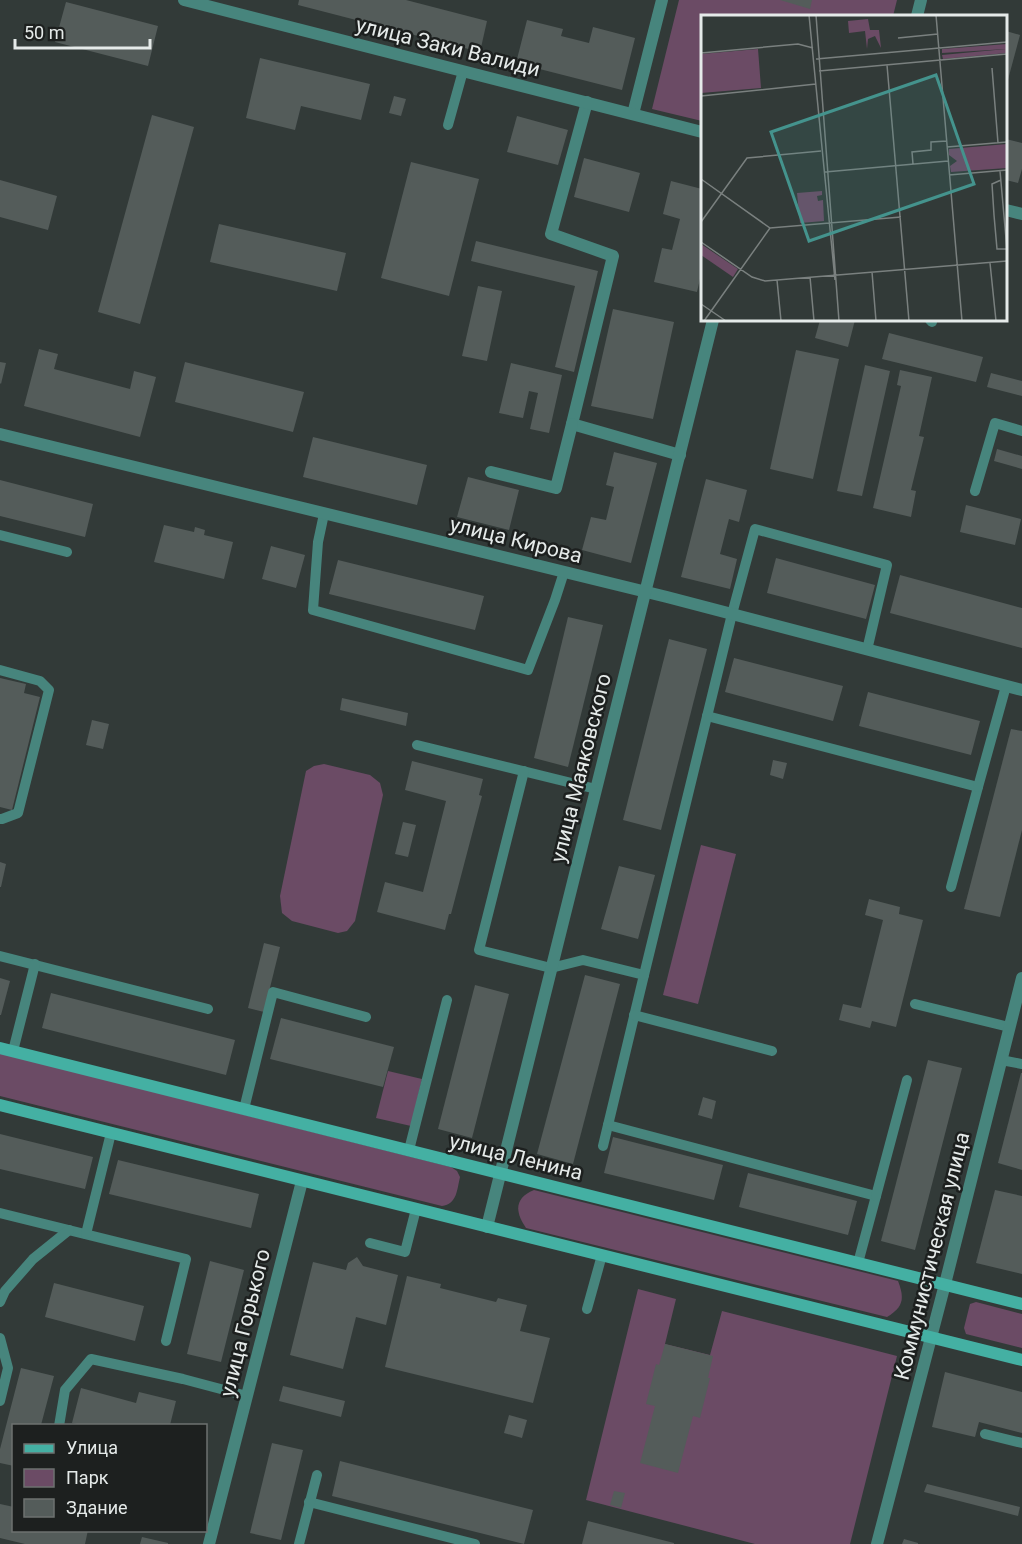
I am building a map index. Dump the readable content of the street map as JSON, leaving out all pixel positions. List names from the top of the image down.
{
  "streets": {
    "main road": ["улица Ленина"],
    "street": [
      "улица Заки Валиди",
      "улица Кирова",
      "улица Маяковского",
      "Коммунистическая улица",
      "улица Горького"
    ]
  },
  "crossings": [
    ["улица Кирова", "улица Маяковского"],
    ["улица Маяковского", "улица Ленина"],
    ["улица Ленина", "Коммунистическая улица"]
  ],
  "legend": ["Улица", "Парк", "Здание"],
  "scale_bar": "50 m"
}
